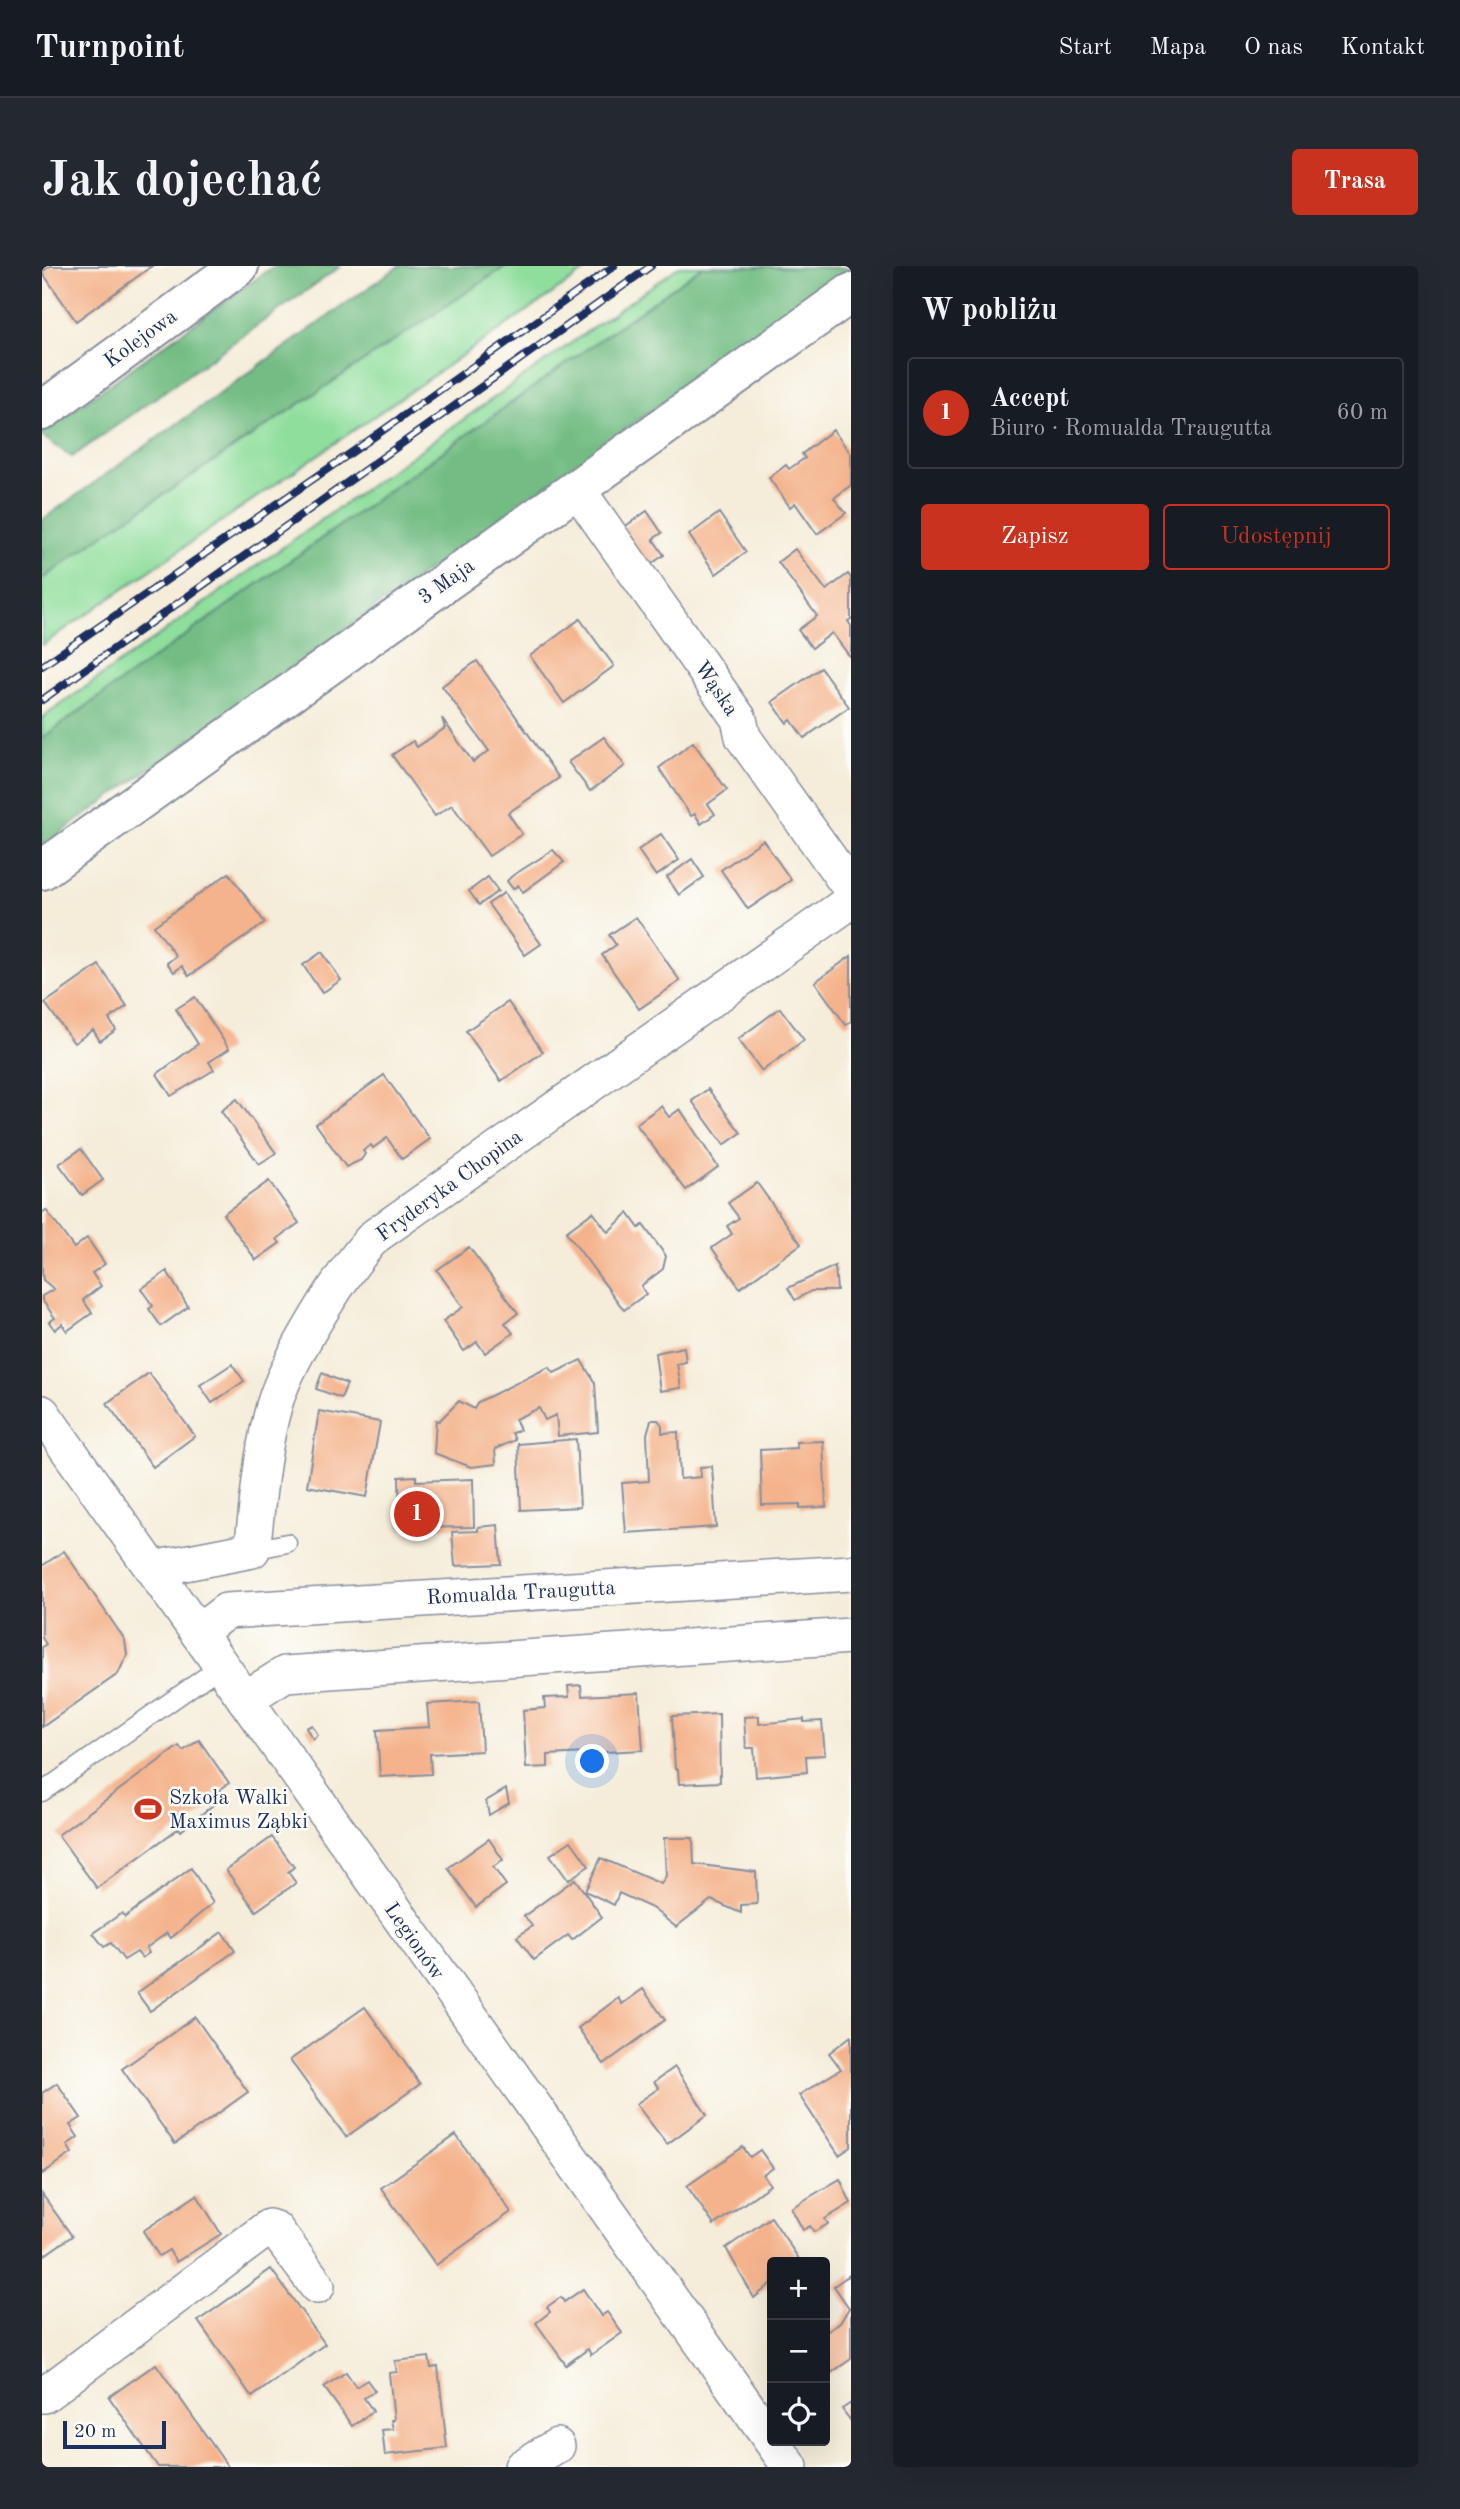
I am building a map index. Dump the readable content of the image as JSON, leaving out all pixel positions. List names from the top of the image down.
{
  "streets": {
    "street": [
      "Kolejowa",
      "3 Maja",
      "Wąska",
      "Fryderyka Chopina",
      "Romualda Traugutta",
      "Legionów"
    ]
  },
  "crossings": [
    ["3 Maja", "Wąska"],
    ["Romualda Traugutta", "Legionów"]
  ],
  "places": {
    "sports": ["Szkoła Walki Maximus Ząbki"]
  },
  "scale_bar": "20 m",
  "page": {
    "header": "Turnpoint",
    "nav": [
      "Start",
      "Mapa",
      "O nas",
      "Kontakt"
    ],
    "buttons": [
      "Trasa",
      ["Zapisz", "Udostępnij"]
    ],
    "title": "Jak dojechać",
    "heading": "W pobliżu",
    "list": [
      {
        "mark": "1",
        "name": "Accept",
        "note": "Biuro · Romualda Traugutta",
        "value": "60 m"
      }
    ],
    "pins": "1",
    "map_buttons": ["+", "−"],
    "scale": "20 m"
  }
}
